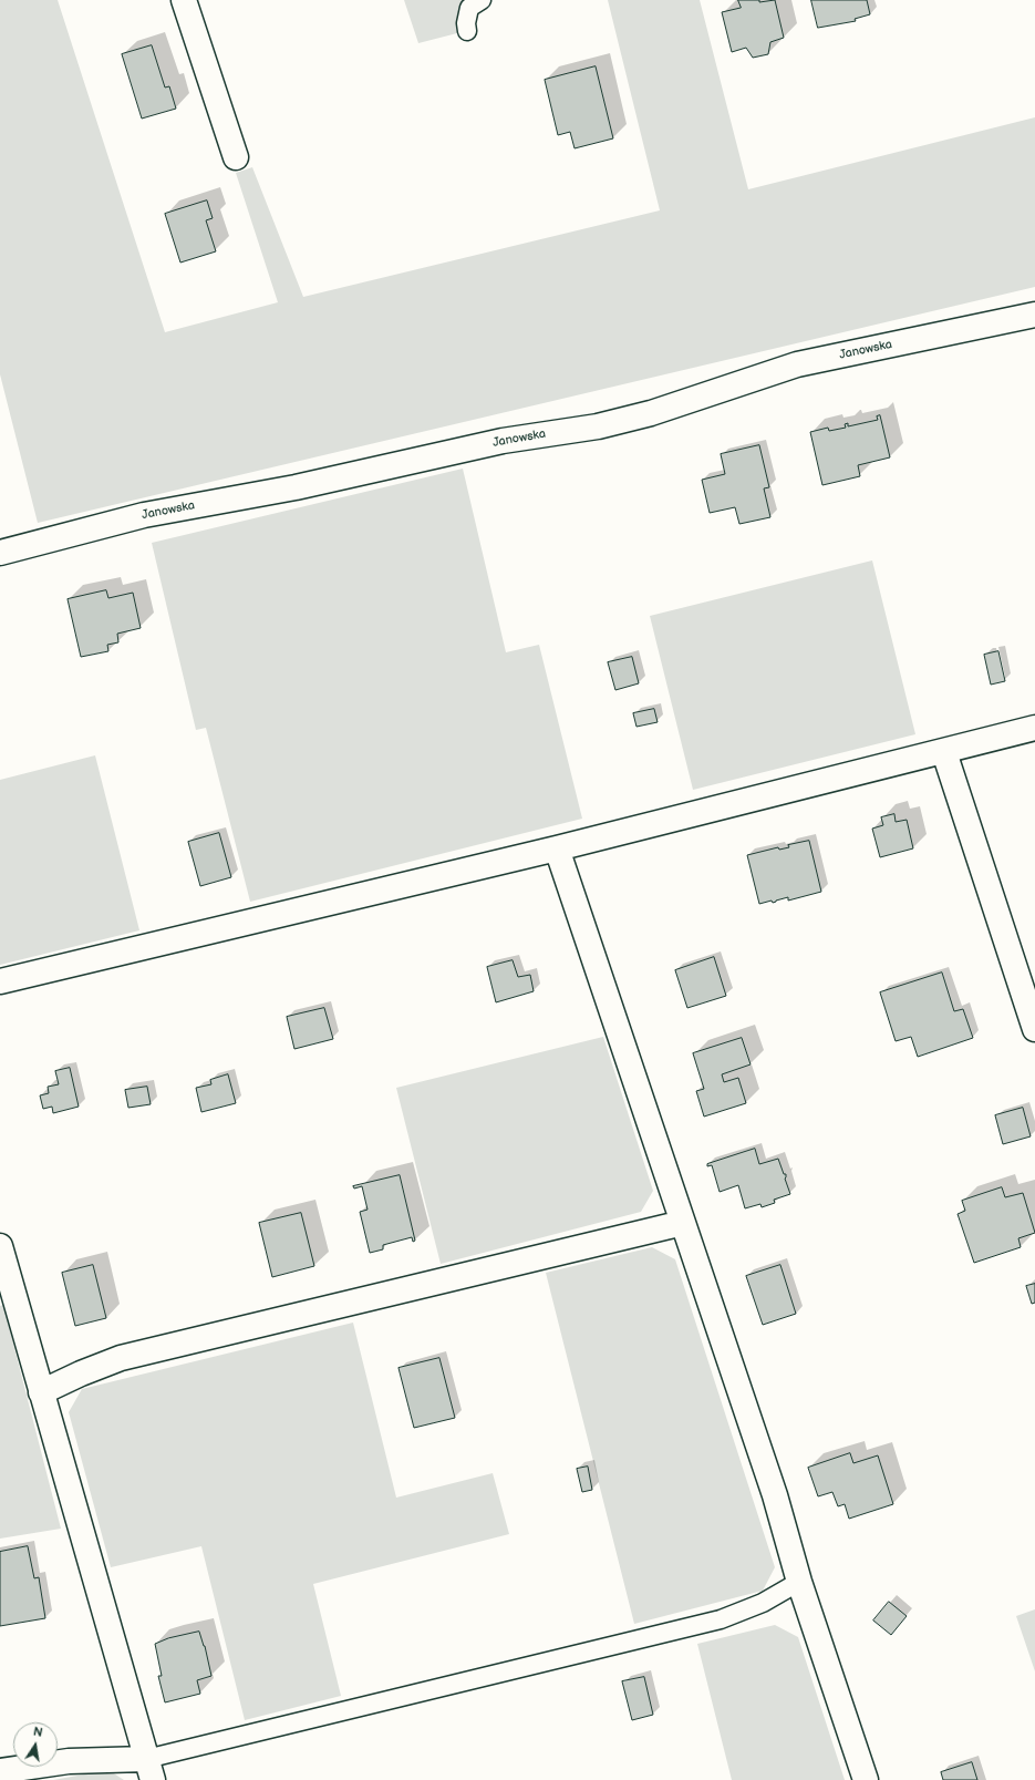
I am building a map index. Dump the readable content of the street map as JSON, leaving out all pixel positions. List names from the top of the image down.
{
  "streets": {
    "street": ["Janowska"]
  },
  "north": "top"
}
